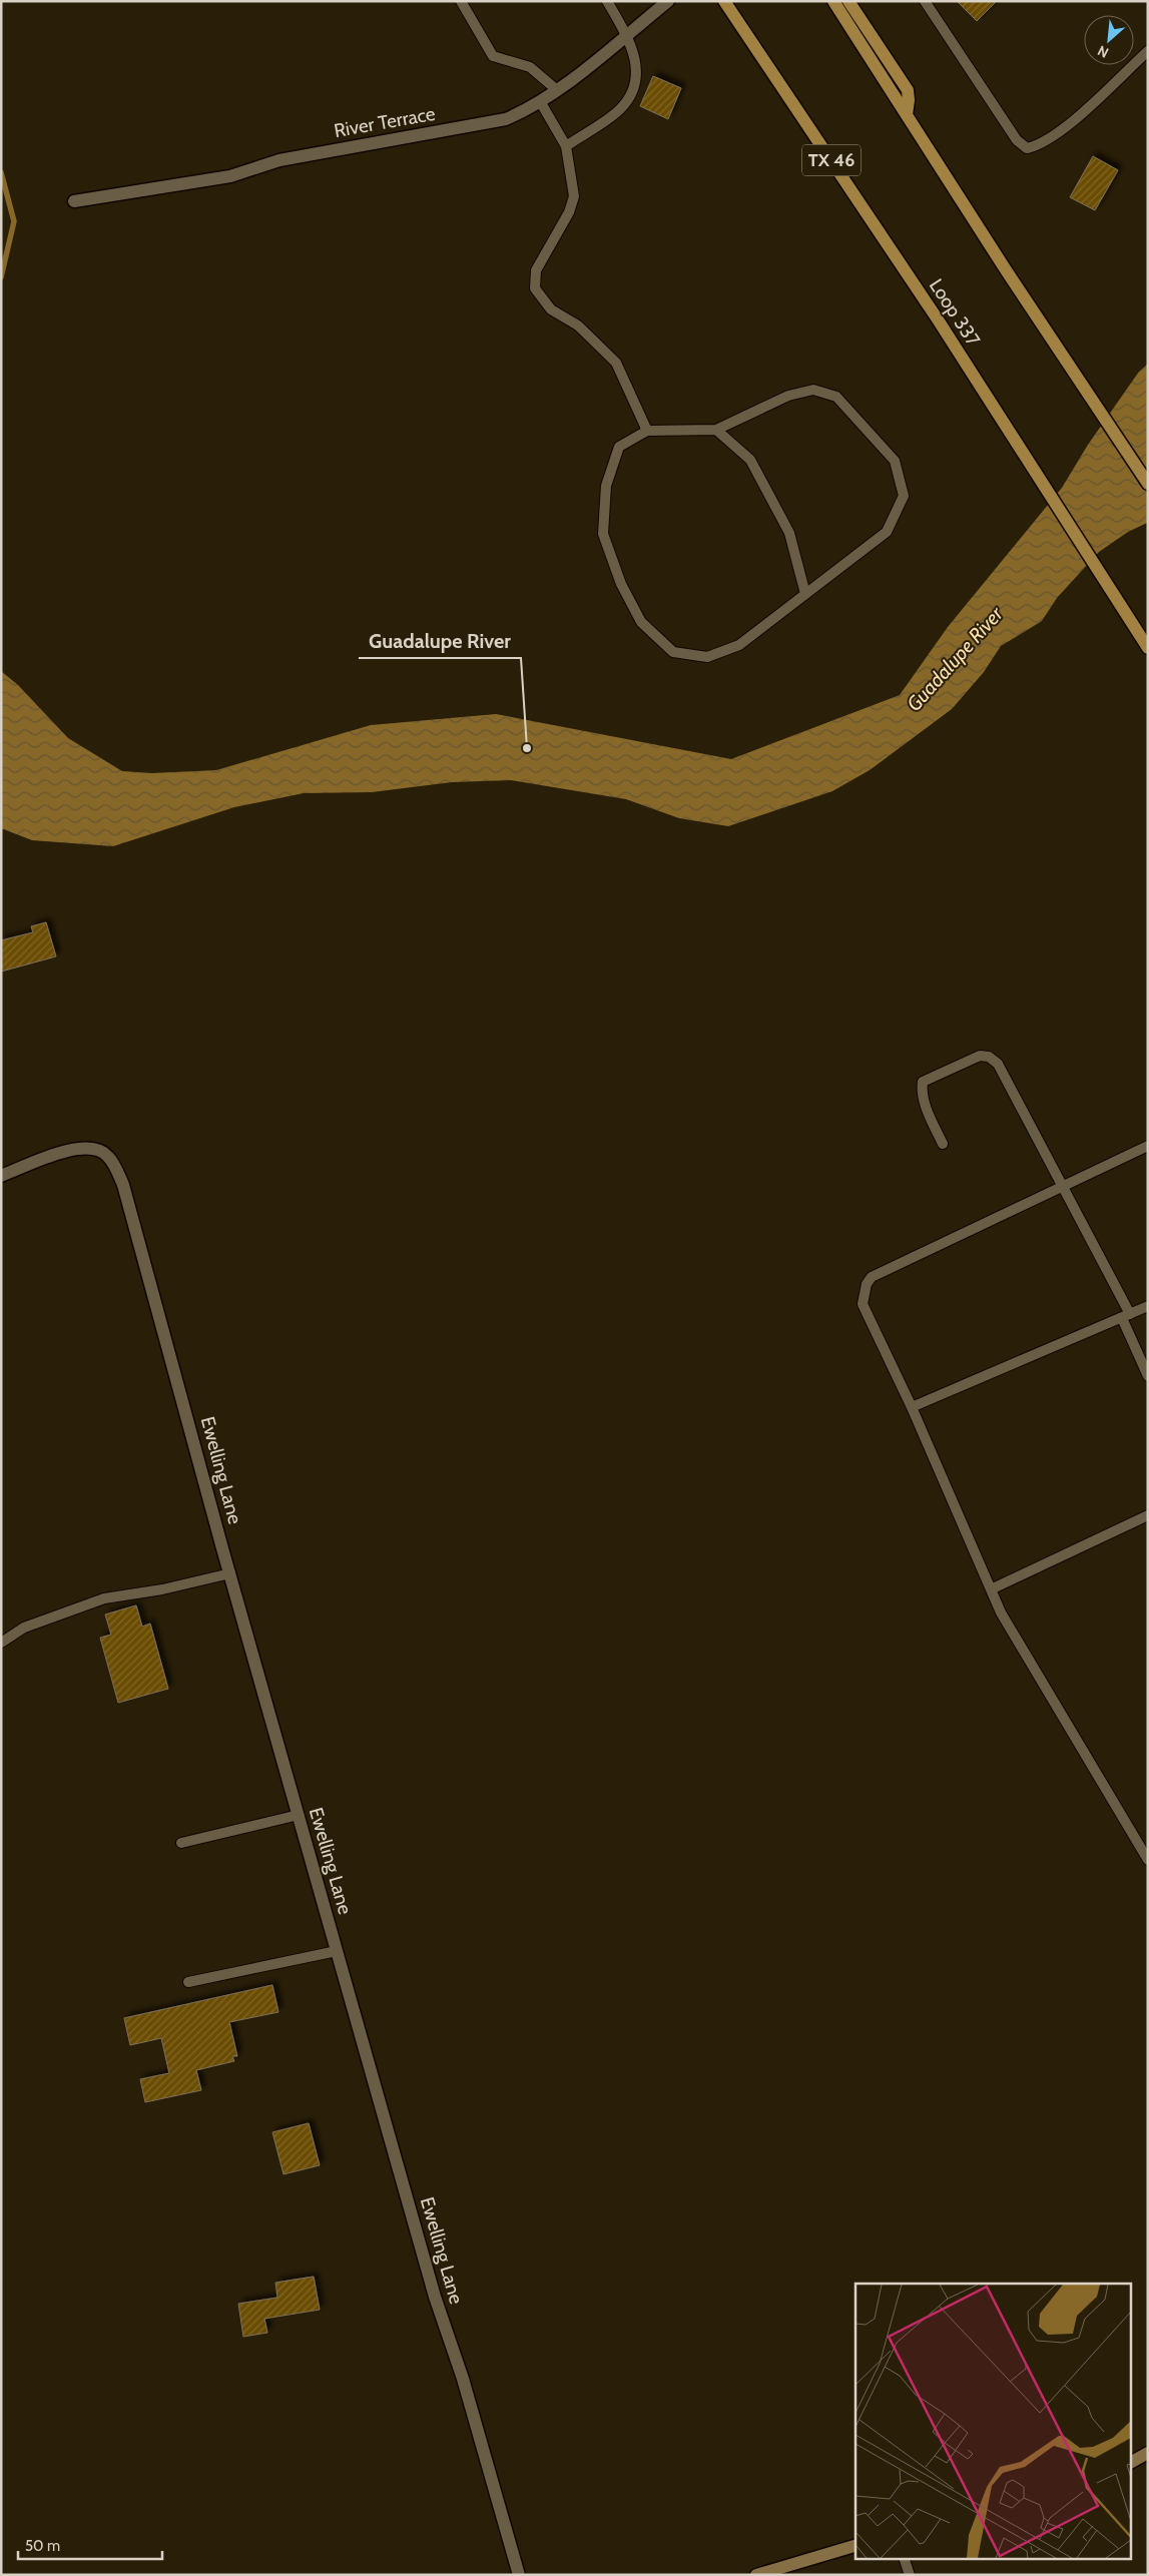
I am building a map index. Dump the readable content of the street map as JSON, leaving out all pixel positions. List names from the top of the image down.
{
  "streets": {
    "main road": ["TX 46", "Loop 337"],
    "street": ["River Terrace", "Ewelling Lane"]
  },
  "water": ["Guadalupe River"],
  "places": ["Guadalupe River"],
  "scale_bar": "50 m",
  "north": "bottom left"
}
